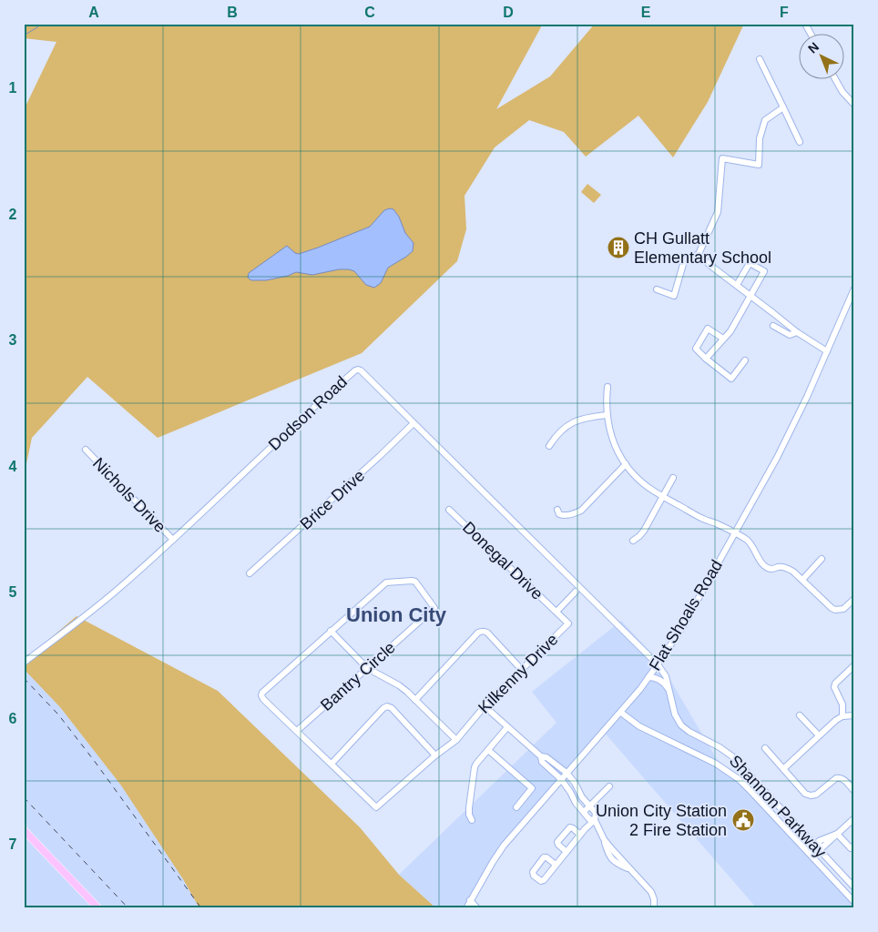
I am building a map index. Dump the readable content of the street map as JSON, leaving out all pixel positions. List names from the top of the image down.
{
  "streets": {
    "street": [
      "Dodson Road",
      "Nichols Drive",
      "Brice Drive",
      "Donegal Drive",
      "Flat Shoals Road",
      "Kilkenny Drive",
      "Bantry Circle",
      "Shannon Parkway"
    ]
  },
  "crossings": [
    ["Dodson Road", "Nichols Drive"],
    ["Dodson Road", "Brice Drive"],
    ["Dodson Road", "Flat Shoals Road"],
    ["Dodson Road", "Shannon Parkway"],
    ["Donegal Drive", "Kilkenny Drive"],
    ["Flat Shoals Road", "Shannon Parkway"]
  ],
  "districts": ["Union City"],
  "places": {
    "building": ["CH Gullatt Elementary School"],
    "public building": ["Union City Station 2 Fire Station"]
  },
  "north": "top left",
  "grid": {
    "columns": [
      "A",
      "B",
      "C",
      "D",
      "E",
      "F"
    ],
    "rows": [
      "1",
      "2",
      "3",
      "4",
      "5",
      "6",
      "7"
    ]
  }
}
